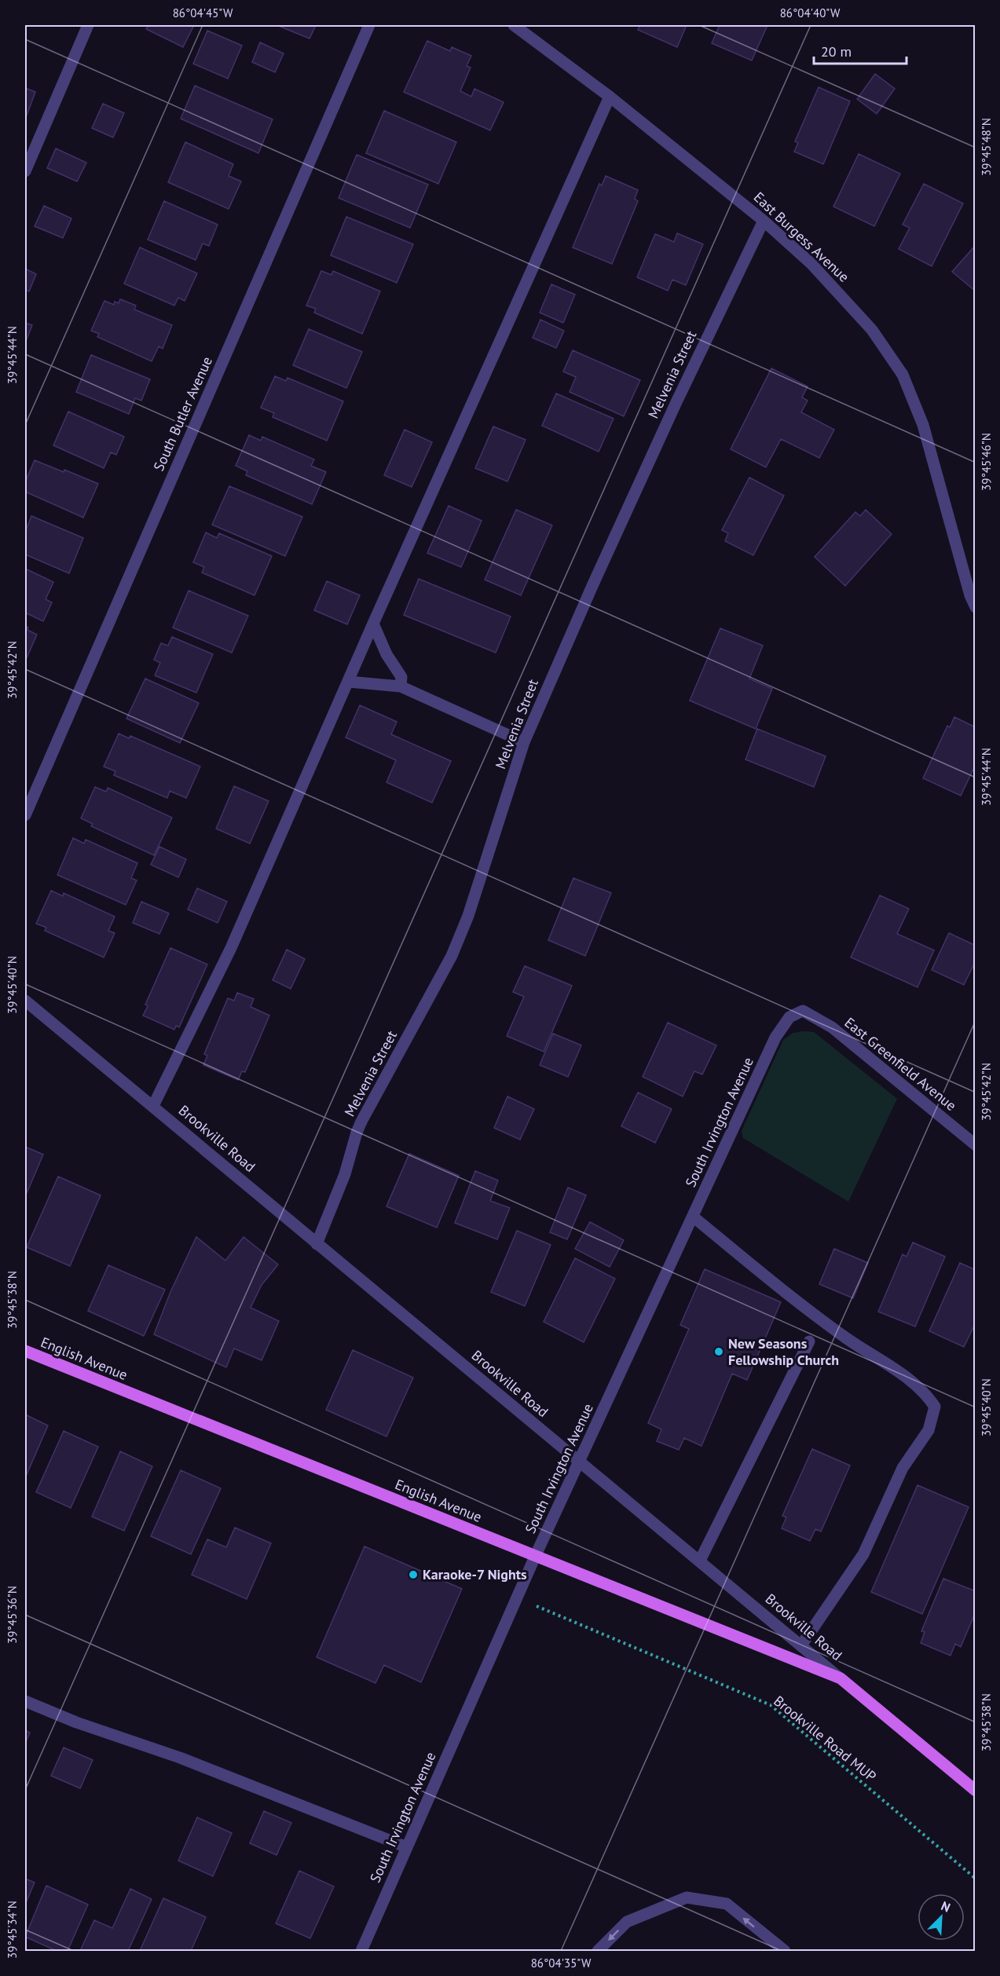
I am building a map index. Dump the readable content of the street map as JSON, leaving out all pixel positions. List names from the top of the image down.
{
  "streets": {
    "main road": ["Brookville Road", "English Avenue"],
    "street": [
      "East Burgess Avenue",
      "Melvenia Street",
      "South Butler Avenue",
      "East Greenfield Avenue",
      "South Irvington Avenue"
    ],
    "path": ["Brookville Road MUP"]
  },
  "crossings": [
    ["East Burgess Avenue", "Melvenia Street"],
    ["Melvenia Street", "Brookville Road"],
    ["East Greenfield Avenue", "South Irvington Avenue"],
    ["South Irvington Avenue", "Brookville Road"],
    ["South Irvington Avenue", "English Avenue"],
    ["Brookville Road", "English Avenue"]
  ],
  "places": ["New Seasons Fellowship Church", "Karaoke-7 Nights"],
  "scale_bar": "20 m",
  "north": "top right",
  "coordinates": [
    "86°04'45\"W",
    "86°04'40\"W",
    "39°45'48\"N",
    "39°45'44\"N",
    "39°45'46\"N",
    "39°45'42\"N",
    "39°45'40\"N",
    "39°45'38\"N",
    "39°45'36\"N",
    "39°45'34\"N",
    "86°04'35\"W"
  ]
}
